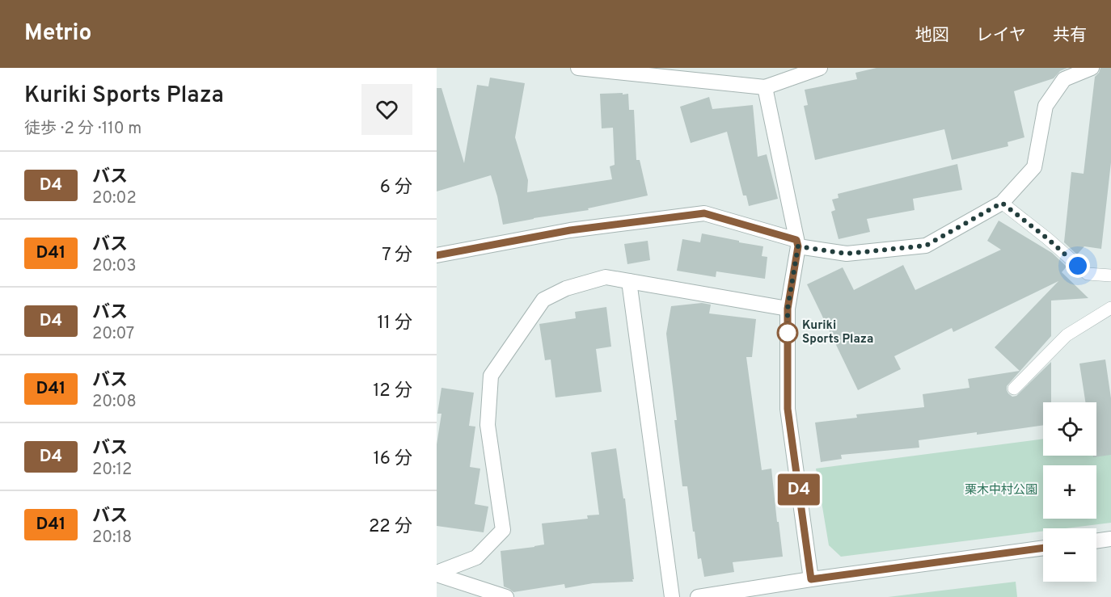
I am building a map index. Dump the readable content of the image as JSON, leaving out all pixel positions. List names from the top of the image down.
{
  "parks": ["栗木中村公園"],
  "places": ["Kuriki Sports Plaza"],
  "lines": ["bus line D4"],
  "page": {
    "header": "Metrio",
    "nav": ["地図", "レイヤ", "共有"],
    "heading": ["Kuriki Sports Plaza", "徒歩 · 2 分 · 110 m"],
    "on_map": "D4",
    "list": [
      {
        "mark": "D4",
        "name": "バス",
        "note": "20:02",
        "value": "6 分"
      },
      {
        "mark": "D41",
        "name": "バス",
        "note": "20:03",
        "value": "7 分"
      },
      {
        "mark": "D4",
        "name": "バス",
        "note": "20:07",
        "value": "11 分"
      },
      {
        "mark": "D41",
        "name": "バス",
        "note": "20:08",
        "value": "12 分"
      },
      {
        "mark": "D4",
        "name": "バス",
        "note": "20:12",
        "value": "16 分"
      },
      {
        "mark": "D41",
        "name": "バス",
        "note": "20:18",
        "value": "22 分"
      }
    ],
    "map_buttons": ["+", "−"]
  }
}
